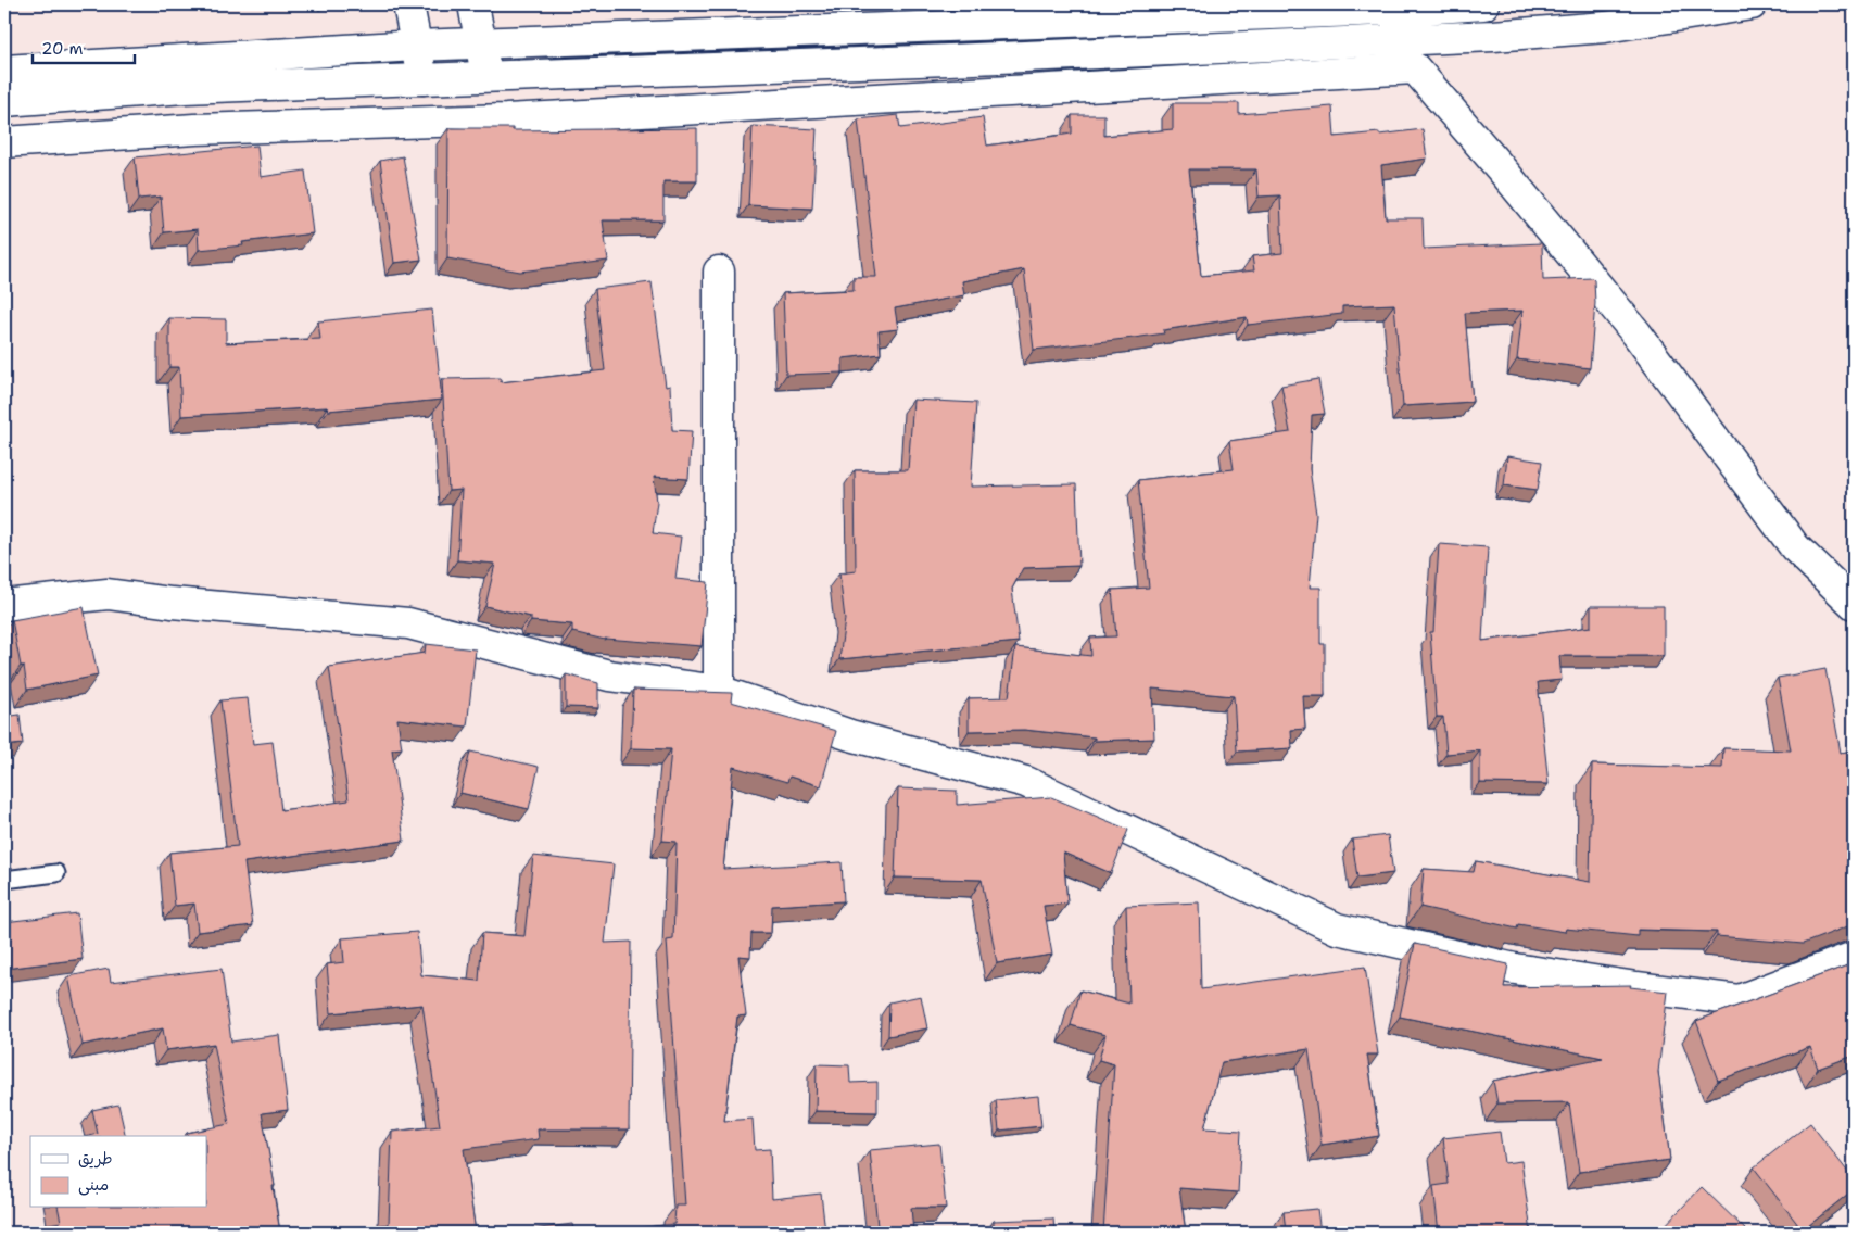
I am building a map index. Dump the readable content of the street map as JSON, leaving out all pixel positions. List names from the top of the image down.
{
  "legend": ["طريق", "مبنى"],
  "scale_bar": "20 m"
}
